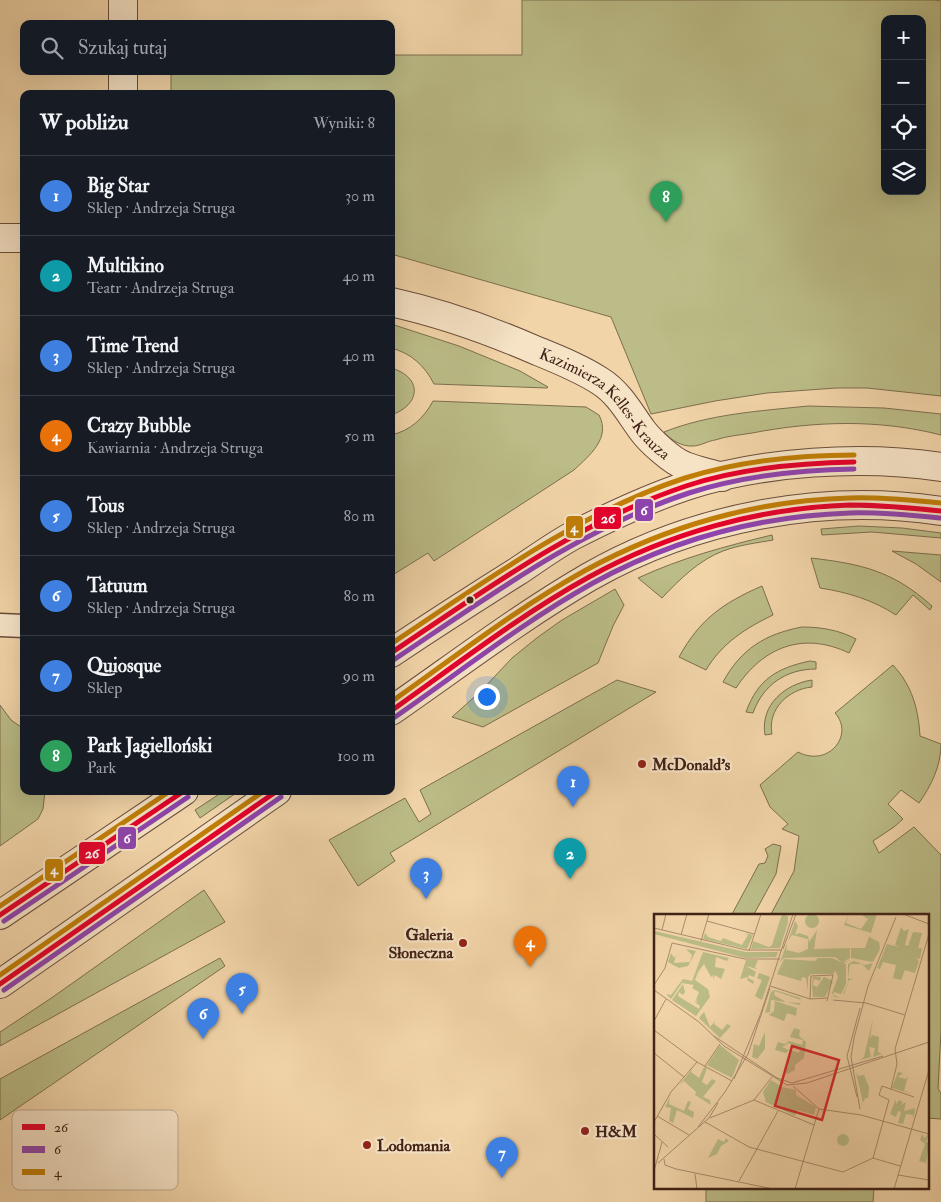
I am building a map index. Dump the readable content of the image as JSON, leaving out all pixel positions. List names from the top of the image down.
{
  "streets": {
    "street": ["Kazimierza Kelles-Krauza"]
  },
  "places": [
    "McDonald's",
    "Galeria Słoneczna",
    "H&M",
    "Lodomania"
  ],
  "lines": ["transit line 4", "transit line 26", "transit line 6"],
  "legend": ["26", "6", "4"],
  "page": {
    "map_buttons": ["+", "−"],
    "search": "Szukaj tutaj",
    "heading": ["W pobliżu", "Wyniki: 8"],
    "list": [
      {
        "mark": "1",
        "name": "Big Star",
        "note": "Sklep · Andrzeja Struga",
        "value": "30 m"
      },
      {
        "mark": "2",
        "name": "Multikino",
        "note": "Teatr · Andrzeja Struga",
        "value": "40 m"
      },
      {
        "mark": "3",
        "name": "Time Trend",
        "note": "Sklep · Andrzeja Struga",
        "value": "40 m"
      },
      {
        "mark": "4",
        "name": "Crazy Bubble",
        "note": "Kawiarnia · Andrzeja Struga",
        "value": "50 m"
      },
      {
        "mark": "5",
        "name": "Tous",
        "note": "Sklep · Andrzeja Struga",
        "value": "80 m"
      },
      {
        "mark": "6",
        "name": "Tatuum",
        "note": "Sklep · Andrzeja Struga",
        "value": "80 m"
      },
      {
        "mark": "7",
        "name": "Quiosque",
        "note": "Sklep",
        "value": "90 m"
      },
      {
        "mark": "8",
        "name": "Park Jagielloński",
        "note": "Park",
        "value": "100 m"
      }
    ],
    "pins": [
      "8",
      "1",
      "2",
      "3",
      "4",
      "5",
      "6",
      "7"
    ]
  }
}
